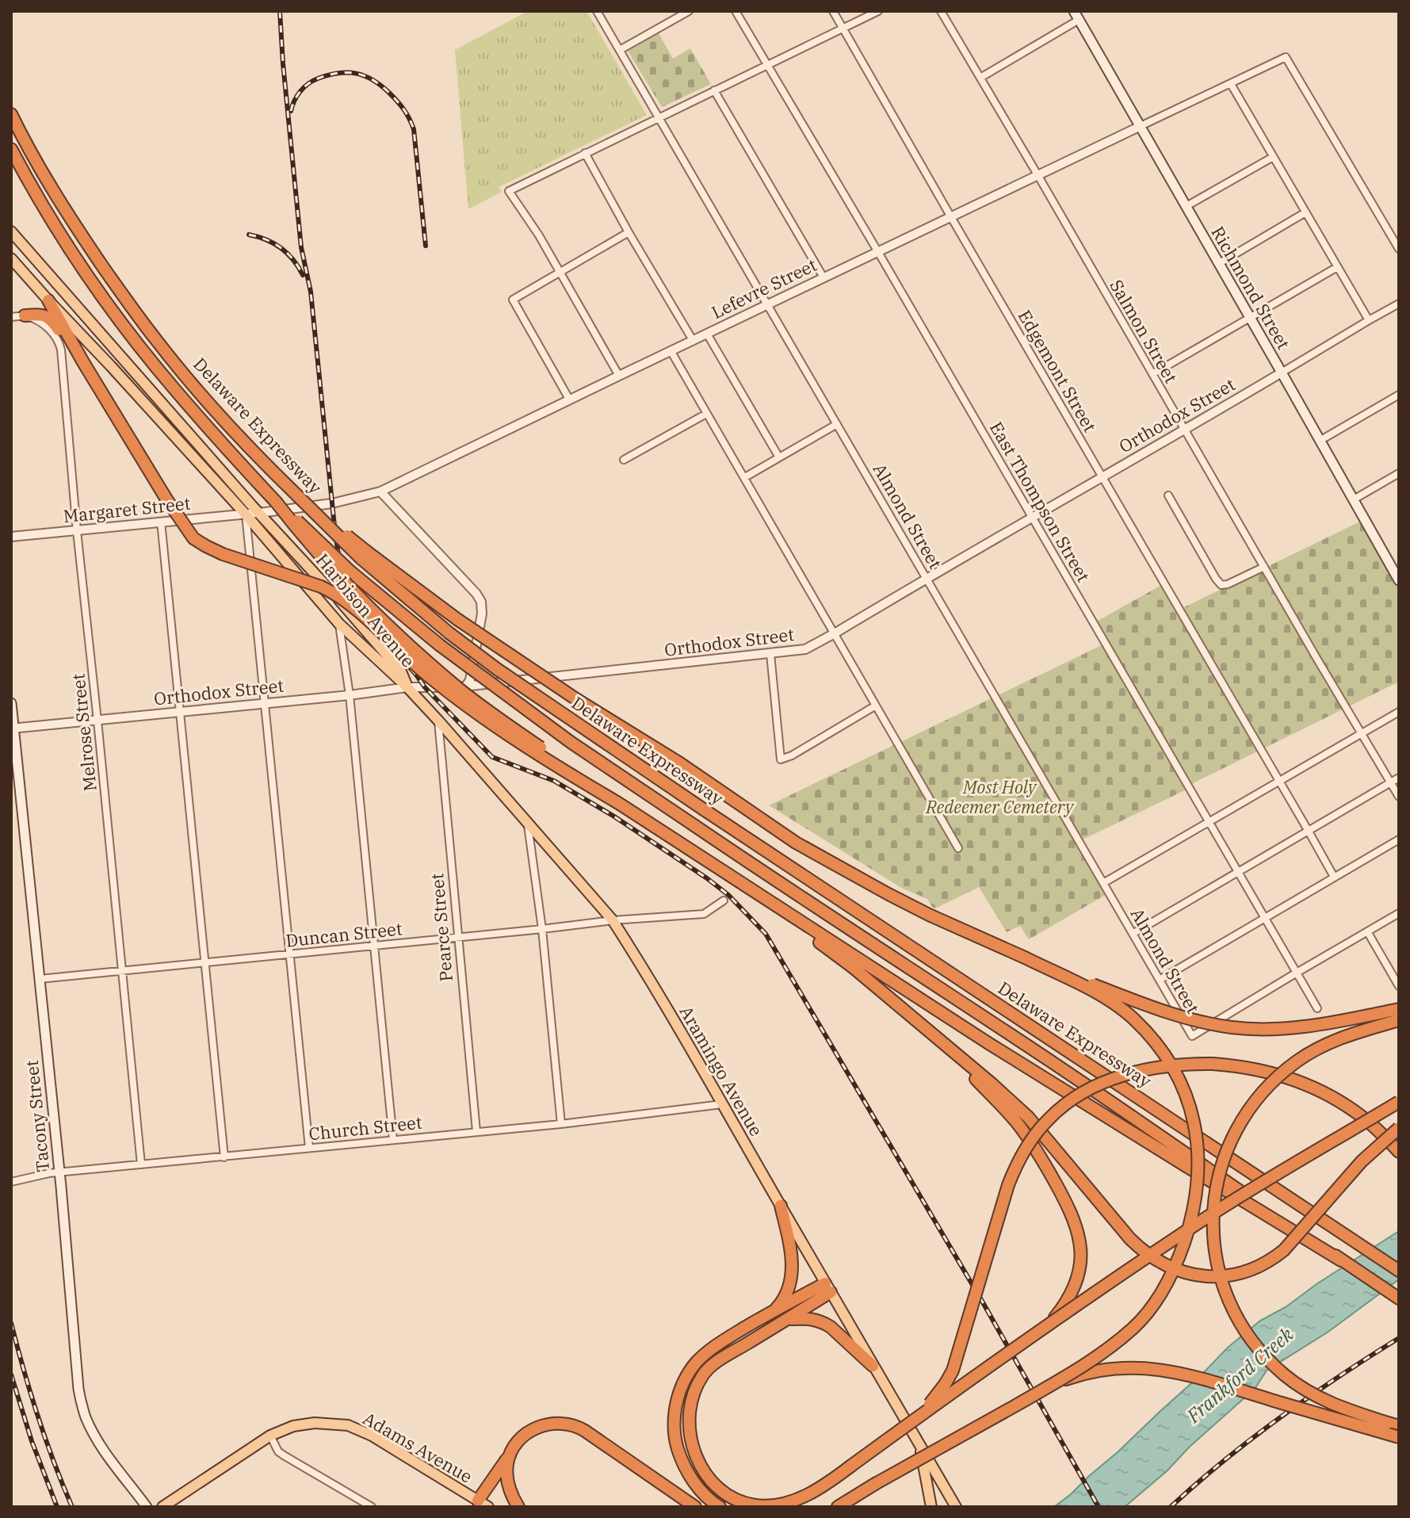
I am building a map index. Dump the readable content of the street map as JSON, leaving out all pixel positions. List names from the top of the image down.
{
  "streets": {
    "highway": ["Delaware Expressway"],
    "main road": [
      "Richmond Street",
      "Harbison Avenue",
      "Aramingo Avenue",
      "Tacony Street",
      "Adams Avenue"
    ],
    "street": [
      "Lefevre Street",
      "Salmon Street",
      "Edgemont Street",
      "Orthodox Street",
      "East Thompson Street",
      "Margaret Street",
      "Almond Street",
      "Melrose Street",
      "Pearce Street",
      "Duncan Street",
      "Church Street"
    ]
  },
  "crossings": [
    ["Richmond Street", "Lefevre Street"],
    ["Richmond Street", "Orthodox Street"],
    ["Lefevre Street", "Salmon Street"],
    ["Lefevre Street", "Edgemont Street"],
    ["Lefevre Street", "East Thompson Street"],
    ["Lefevre Street", "Margaret Street"],
    ["Lefevre Street", "Almond Street"],
    ["Lefevre Street", "Harbison Avenue"],
    ["Salmon Street", "Orthodox Street"],
    ["Edgemont Street", "Orthodox Street"],
    ["Orthodox Street", "East Thompson Street"],
    ["Orthodox Street", "Almond Street"],
    ["Orthodox Street", "Harbison Avenue"],
    ["Orthodox Street", "Melrose Street"],
    ["Orthodox Street", "Aramingo Avenue"],
    ["Orthodox Street", "Tacony Street"],
    ["East Thompson Street", "Almond Street"],
    ["Margaret Street", "Harbison Avenue"],
    ["Margaret Street", "Melrose Street"],
    ["Harbison Avenue", "Aramingo Avenue"],
    ["Melrose Street", "Duncan Street"],
    ["Melrose Street", "Church Street"],
    ["Pearce Street", "Duncan Street"],
    ["Pearce Street", "Aramingo Avenue"],
    ["Pearce Street", "Church Street"],
    ["Duncan Street", "Aramingo Avenue"],
    ["Duncan Street", "Tacony Street"],
    ["Aramingo Avenue", "Church Street"],
    ["Tacony Street", "Church Street"]
  ],
  "water": ["Frankford Creek"],
  "parks": ["Most Holy Redeemer Cemetery"]
}
